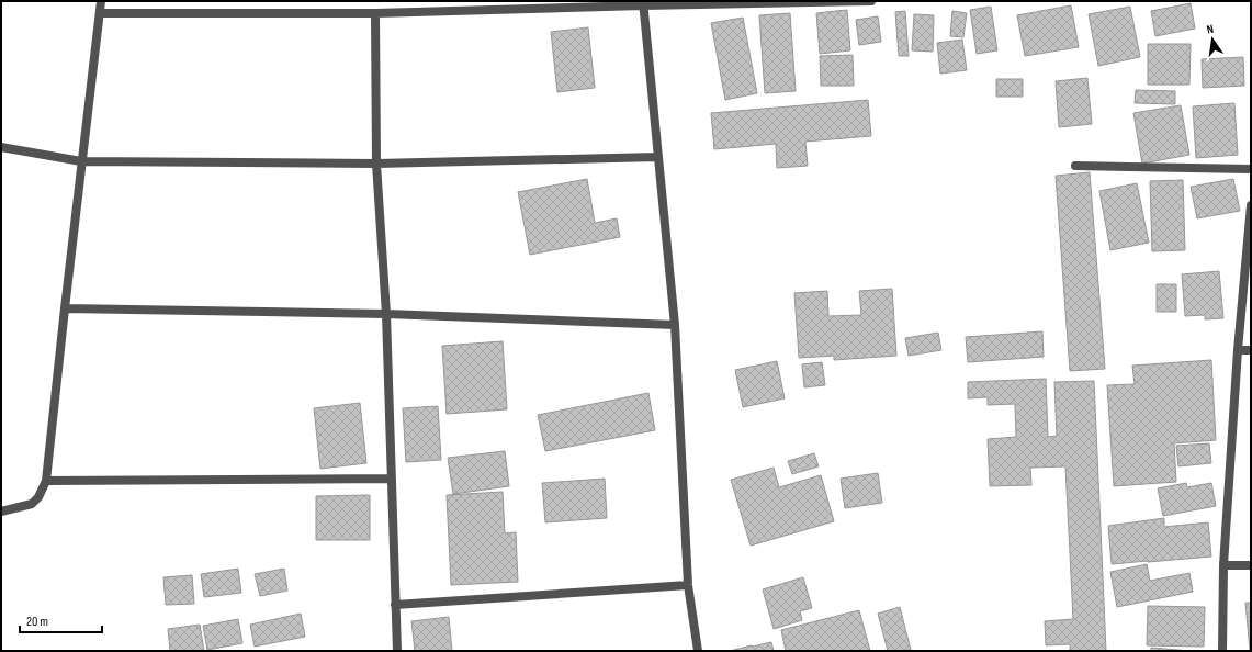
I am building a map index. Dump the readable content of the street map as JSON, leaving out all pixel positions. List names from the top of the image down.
{
  "scale_bar": "20 m",
  "north": "top"
}
